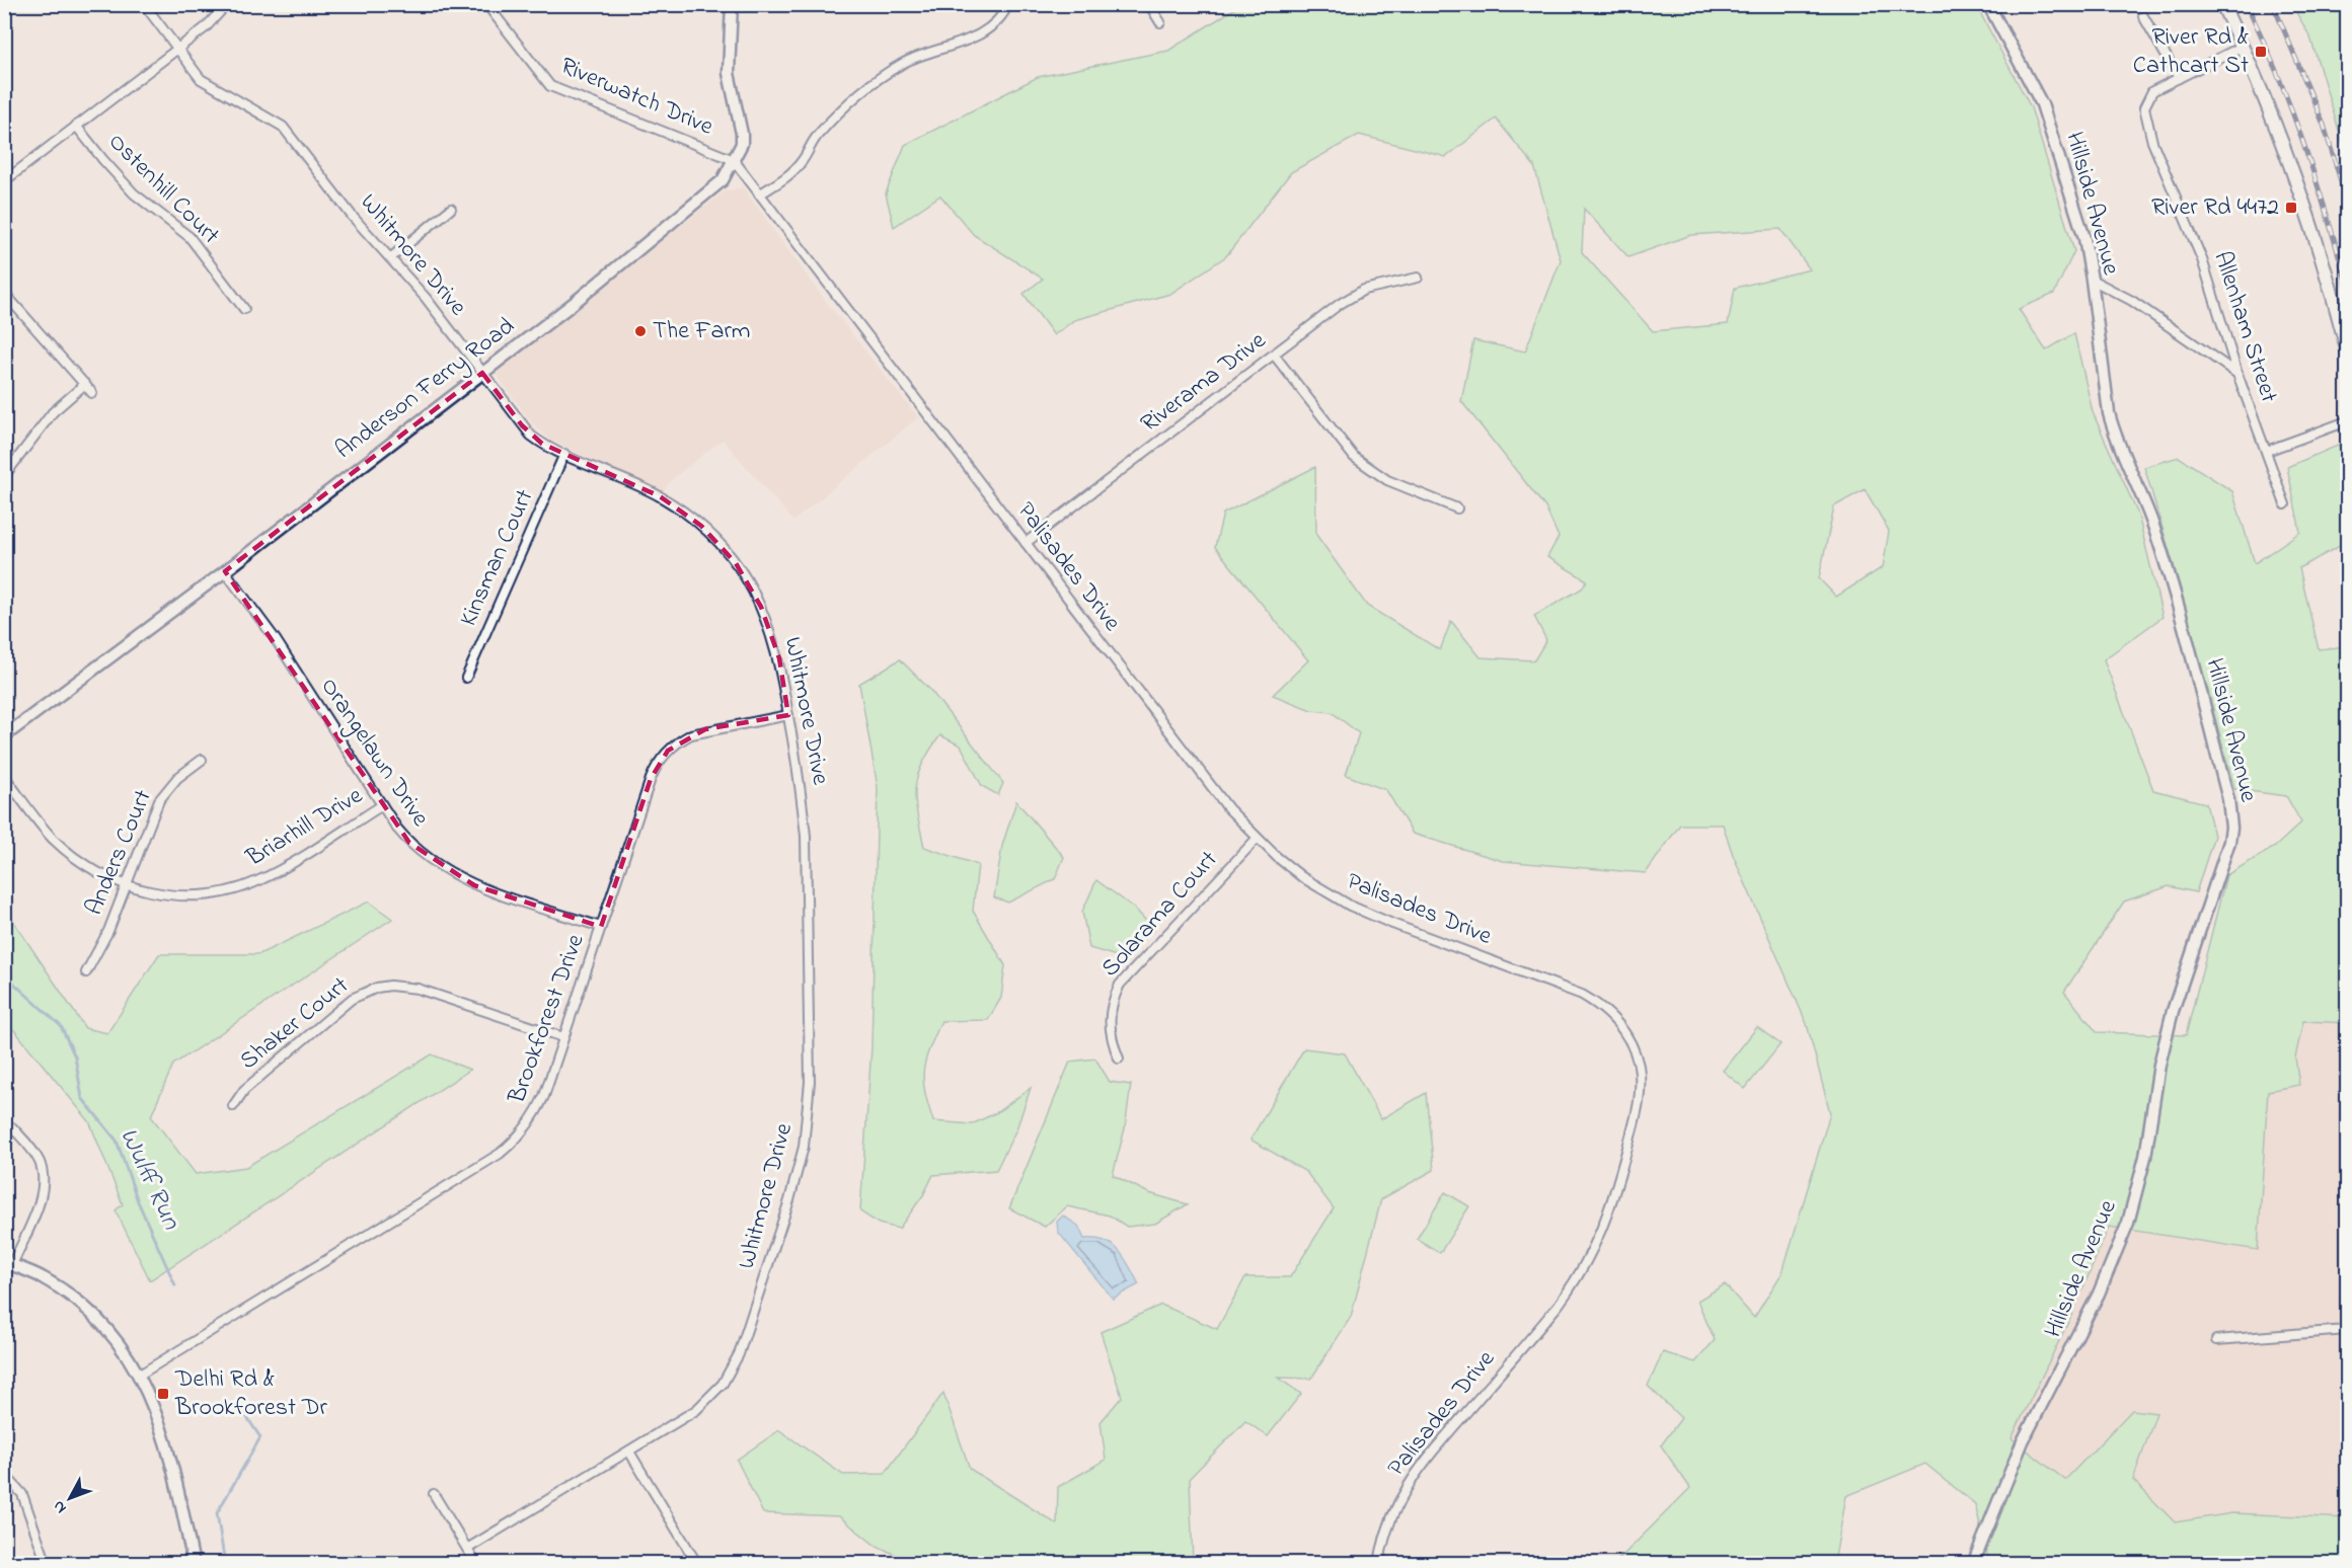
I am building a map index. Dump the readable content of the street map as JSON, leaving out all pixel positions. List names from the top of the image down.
{
  "streets": {
    "street": [
      "Riverwatch Drive",
      "Ostenhill Court",
      "Hillside Avenue",
      "Whitmore Drive",
      "Allenham Street",
      "Riverama Drive",
      "Anderson Ferry Road",
      "Kinsman Court",
      "Palisades Drive",
      "Orangelawn Drive",
      "Briarhill Drive",
      "Anders Court",
      "Solarama Court",
      "Brookforest Drive",
      "Shaker Court"
    ]
  },
  "crossings": [
    ["Riverwatch Drive", "Anderson Ferry Road"],
    ["Riverwatch Drive", "Palisades Drive"],
    ["Whitmore Drive", "Anderson Ferry Road"],
    ["Whitmore Drive", "Kinsman Court"],
    ["Whitmore Drive", "Brookforest Drive"],
    ["Riverama Drive", "Palisades Drive"],
    ["Anderson Ferry Road", "Palisades Drive"],
    ["Anderson Ferry Road", "Orangelawn Drive"],
    ["Palisades Drive", "Solarama Court"],
    ["Orangelawn Drive", "Briarhill Drive"],
    ["Orangelawn Drive", "Brookforest Drive"],
    ["Briarhill Drive", "Anders Court"],
    ["Brookforest Drive", "Shaker Court"]
  ],
  "water": ["Wulff Run"],
  "places": {
    "transit": ["River Rd & Cathcart St", "River Rd 4472", "Delhi Rd & Brookforest Dr"],
    "other": ["The Farm"]
  },
  "north": "bottom left"
}
